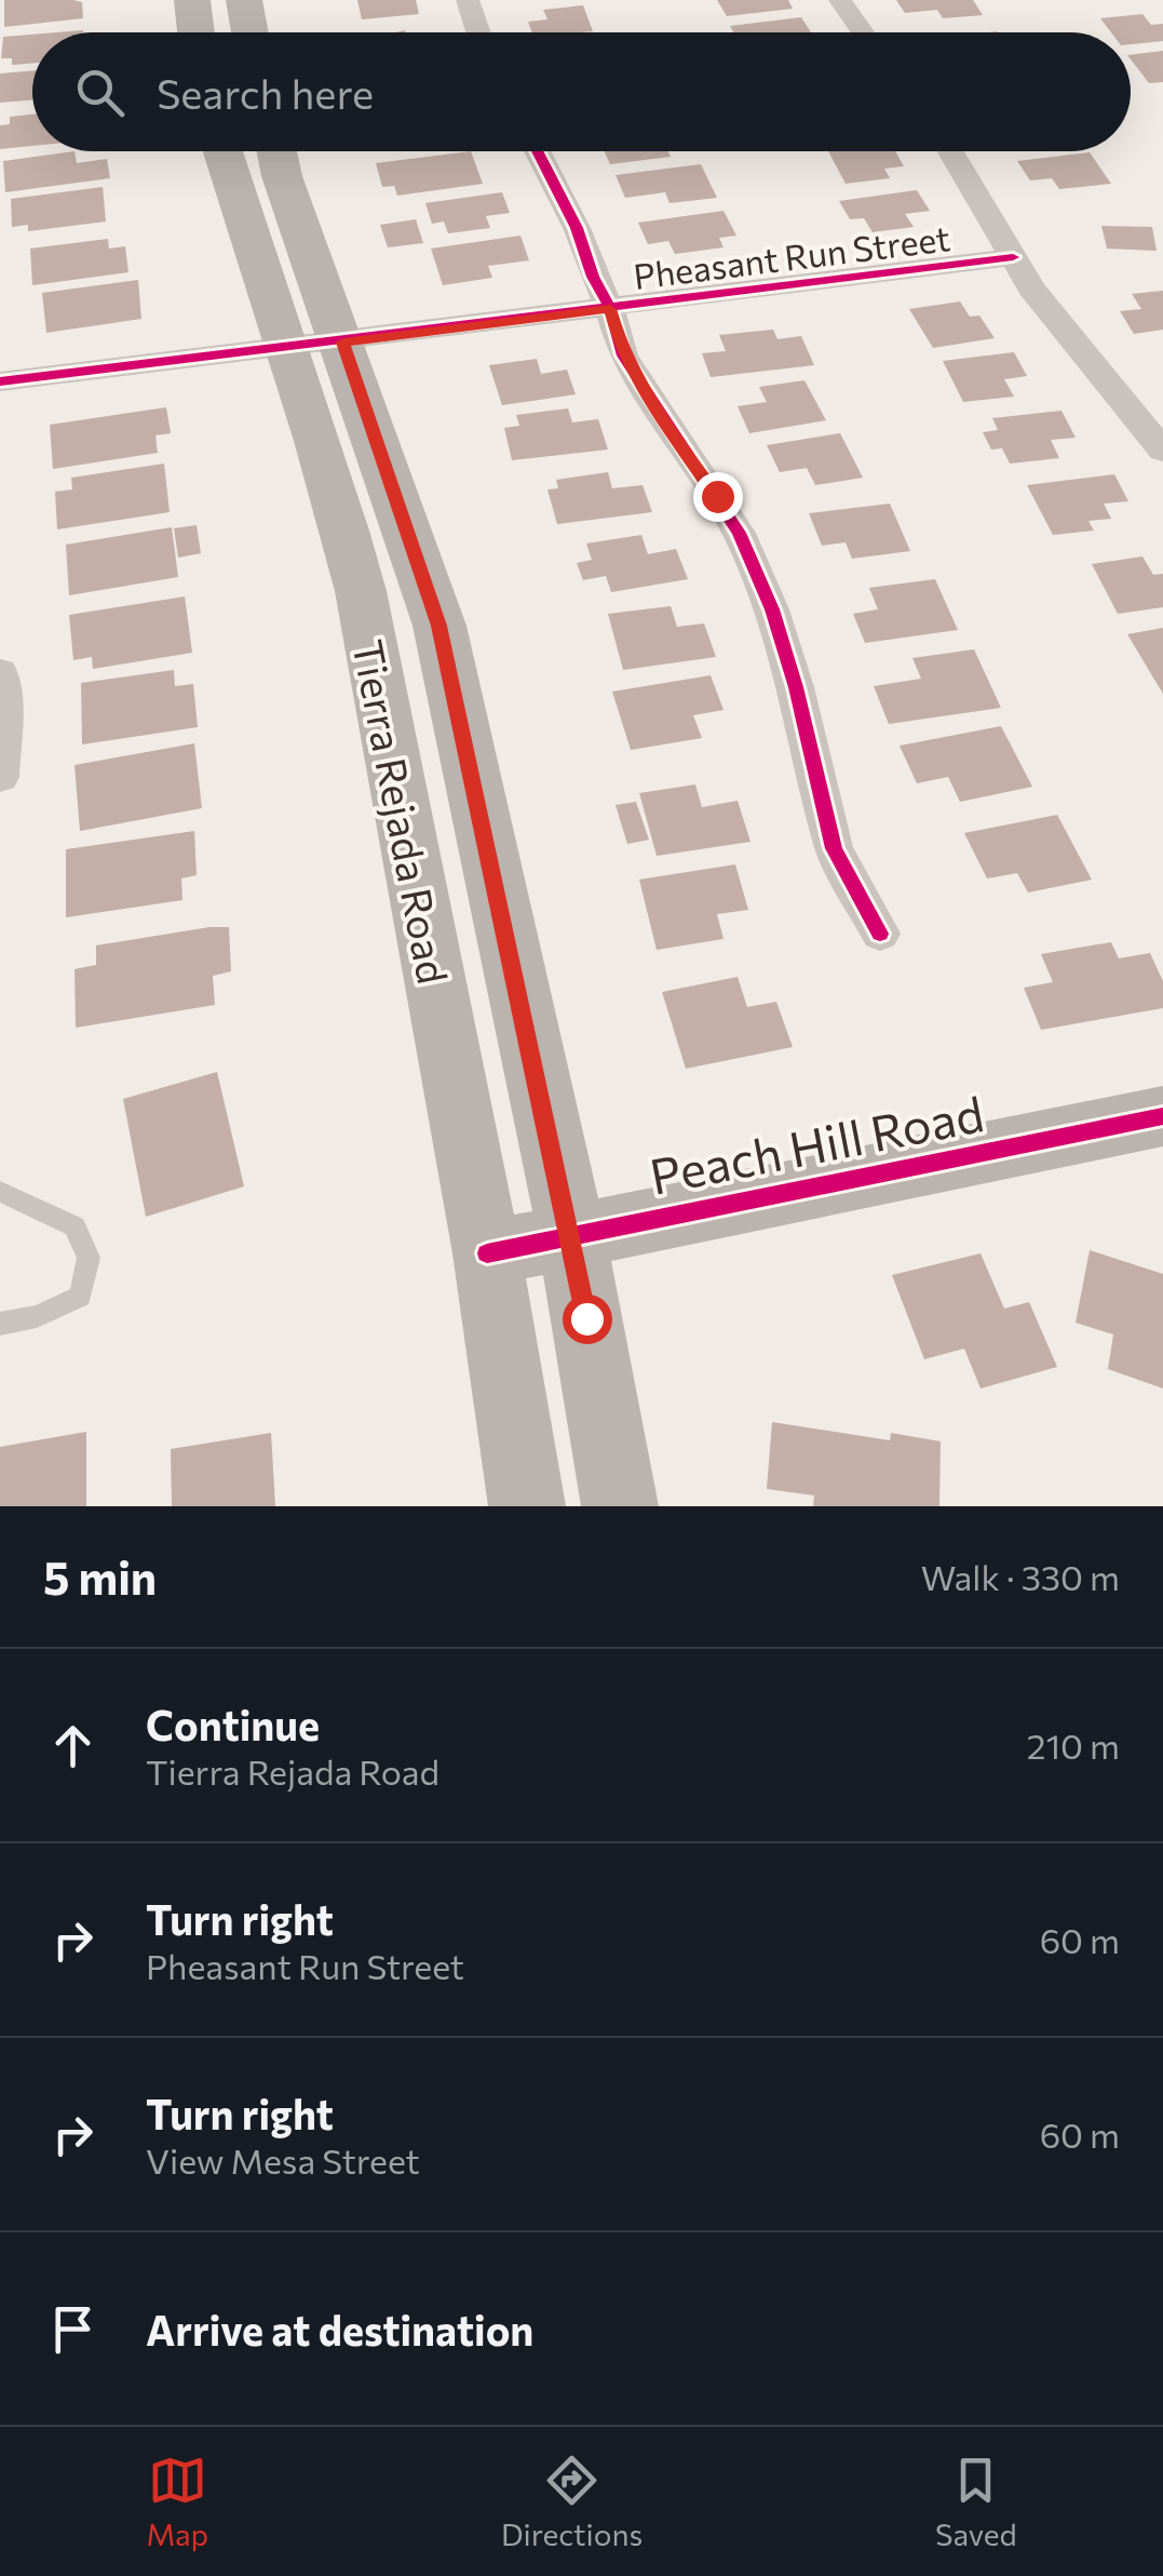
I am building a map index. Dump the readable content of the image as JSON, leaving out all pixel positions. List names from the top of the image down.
{
  "streets": {
    "main road": ["Tierra Rejada Road", "Peach Hill Road"],
    "street": ["Pheasant Run Street"]
  },
  "crossings": [
    ["Pheasant Run Street", "Tierra Rejada Road"],
    ["Tierra Rejada Road", "Peach Hill Road"]
  ],
  "page": {
    "search": "Search here",
    "heading": ["5 min", "Walk · 330 m"],
    "list": [
      ["Continue", "Tierra Rejada Road", "210 m"],
      ["Turn right", "Pheasant Run Street", "60 m"],
      ["Turn right", "View Mesa Street", "60 m"],
      "Arrive at destination"
    ],
    "nav": ["Map", "Directions", "Saved"]
  }
}
